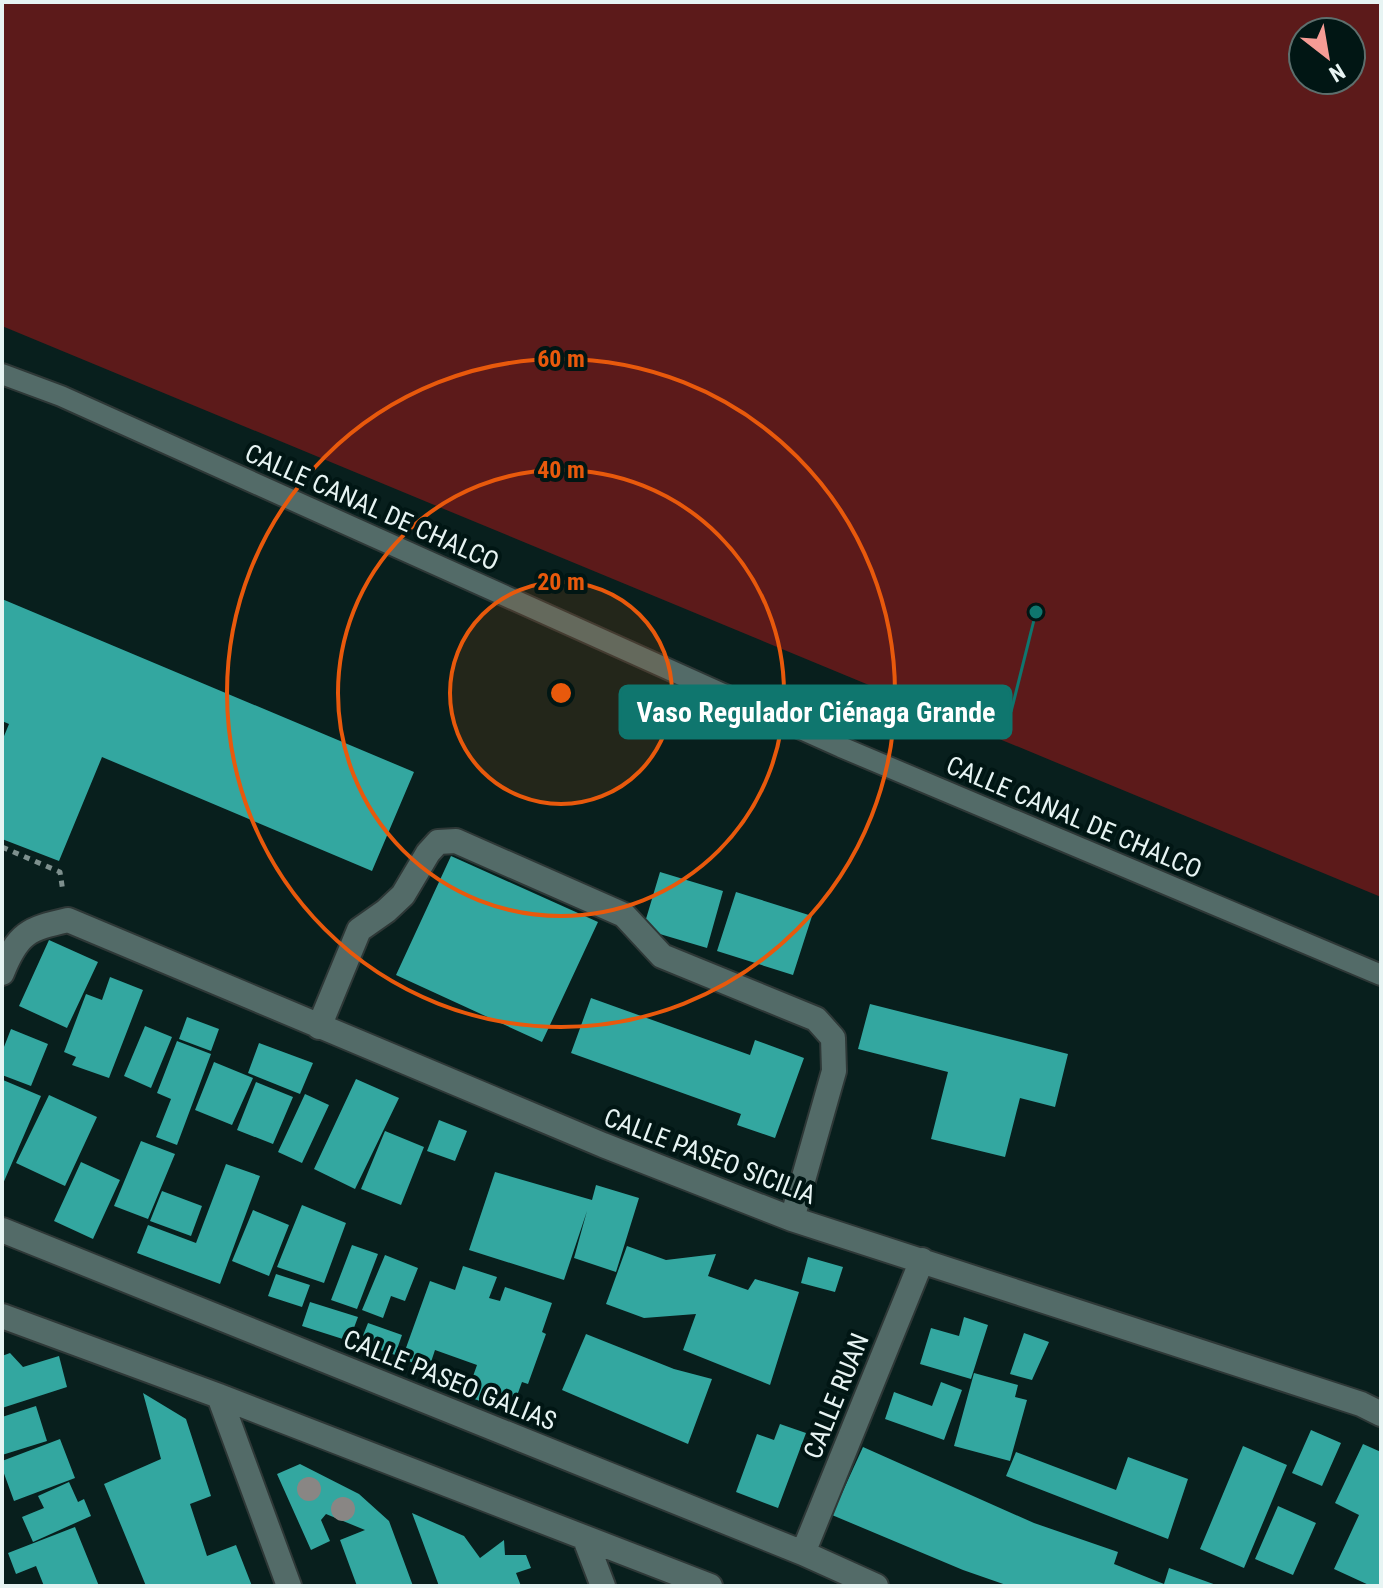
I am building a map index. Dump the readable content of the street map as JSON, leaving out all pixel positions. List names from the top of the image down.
{
  "streets": {
    "street": ["CALLE PASEO SICILIA", "CALLE PASEO GALIAS", "CALLE RUAN"],
    "lane": ["CALLE CANAL DE CHALCO"]
  },
  "crossings": [
    ["CALLE PASEO SICILIA", "CALLE RUAN"],
    ["CALLE PASEO GALIAS", "CALLE RUAN"]
  ],
  "places": ["Vaso Regulador Ciénaga Grande"],
  "north": "bottom right",
  "rings": ["60 m", "40 m", "20 m"]
}
